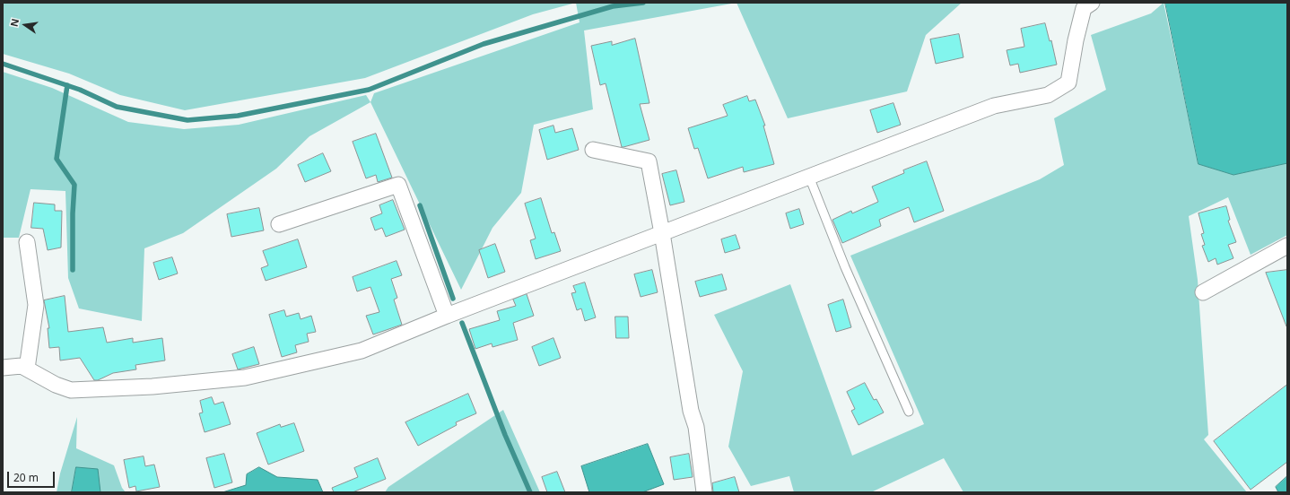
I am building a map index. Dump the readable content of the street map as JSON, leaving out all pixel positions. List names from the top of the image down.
{
  "scale_bar": "20 m",
  "north": "left"
}
